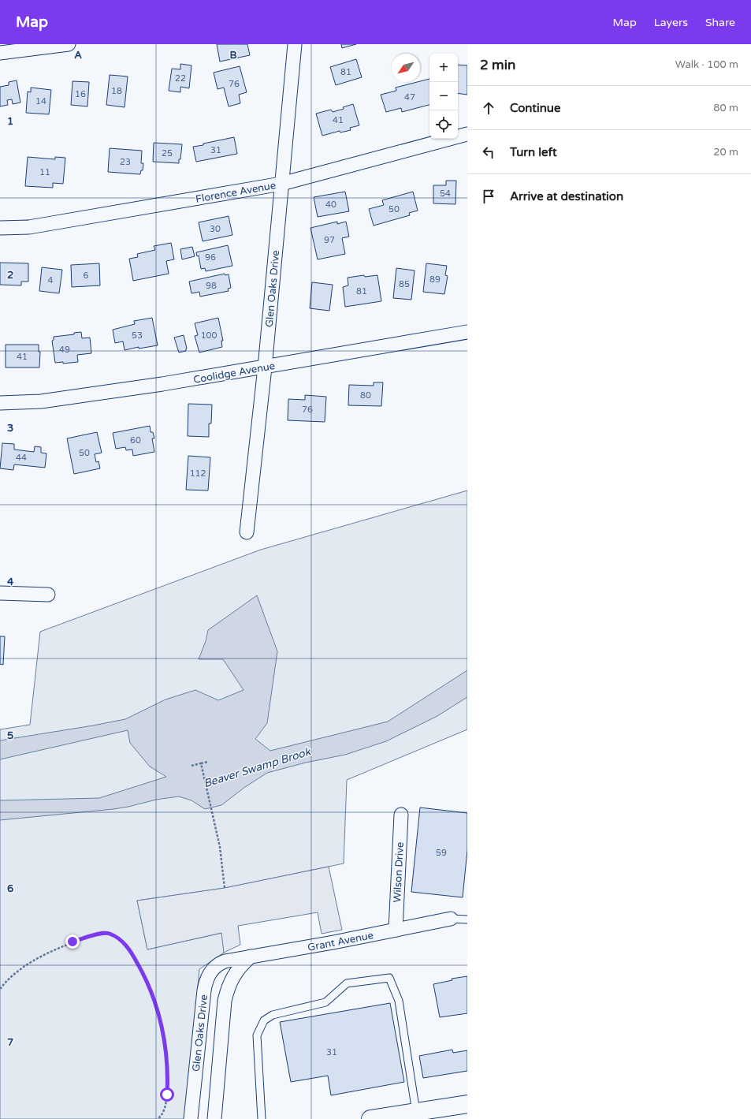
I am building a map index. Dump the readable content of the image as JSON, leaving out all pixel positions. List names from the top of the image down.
{
  "streets": {
    "street": [
      "Florence Avenue",
      "Glen Oaks Drive",
      "Coolidge Avenue",
      "Wilson Drive",
      "Grant Avenue"
    ]
  },
  "crossings": [
    ["Florence Avenue", "Glen Oaks Drive"],
    ["Glen Oaks Drive", "Coolidge Avenue"],
    ["Glen Oaks Drive", "Grant Avenue"],
    ["Wilson Drive", "Grant Avenue"]
  ],
  "water": ["Beaver Swamp Brook"],
  "house_numbers": [
    "81",
    "22",
    "76",
    "18",
    "16",
    "47",
    "14",
    "41",
    "31",
    "25",
    "23",
    "11",
    "54",
    "40",
    "50",
    "30",
    "97",
    "96",
    "6",
    "89",
    "4",
    "85",
    "98",
    "81",
    "53",
    "100",
    "49",
    "41",
    "80",
    "76",
    "60",
    "50",
    "44",
    "112",
    "59",
    "31"
  ],
  "north": "bottom left",
  "page": {
    "header": "Map",
    "nav": ["Map", "Layers", "Share"],
    "heading": ["2 min", "Walk · 100 m"],
    "map_buttons": ["+", "−"],
    "list": [
      ["Continue", "80 m"],
      ["Turn left", "20 m"],
      "Arrive at destination"
    ]
  },
  "grid": {
    "columns": ["A", "B"],
    "rows": [
      "1",
      "2",
      "3",
      "4",
      "5",
      "6",
      "7"
    ]
  }
}
